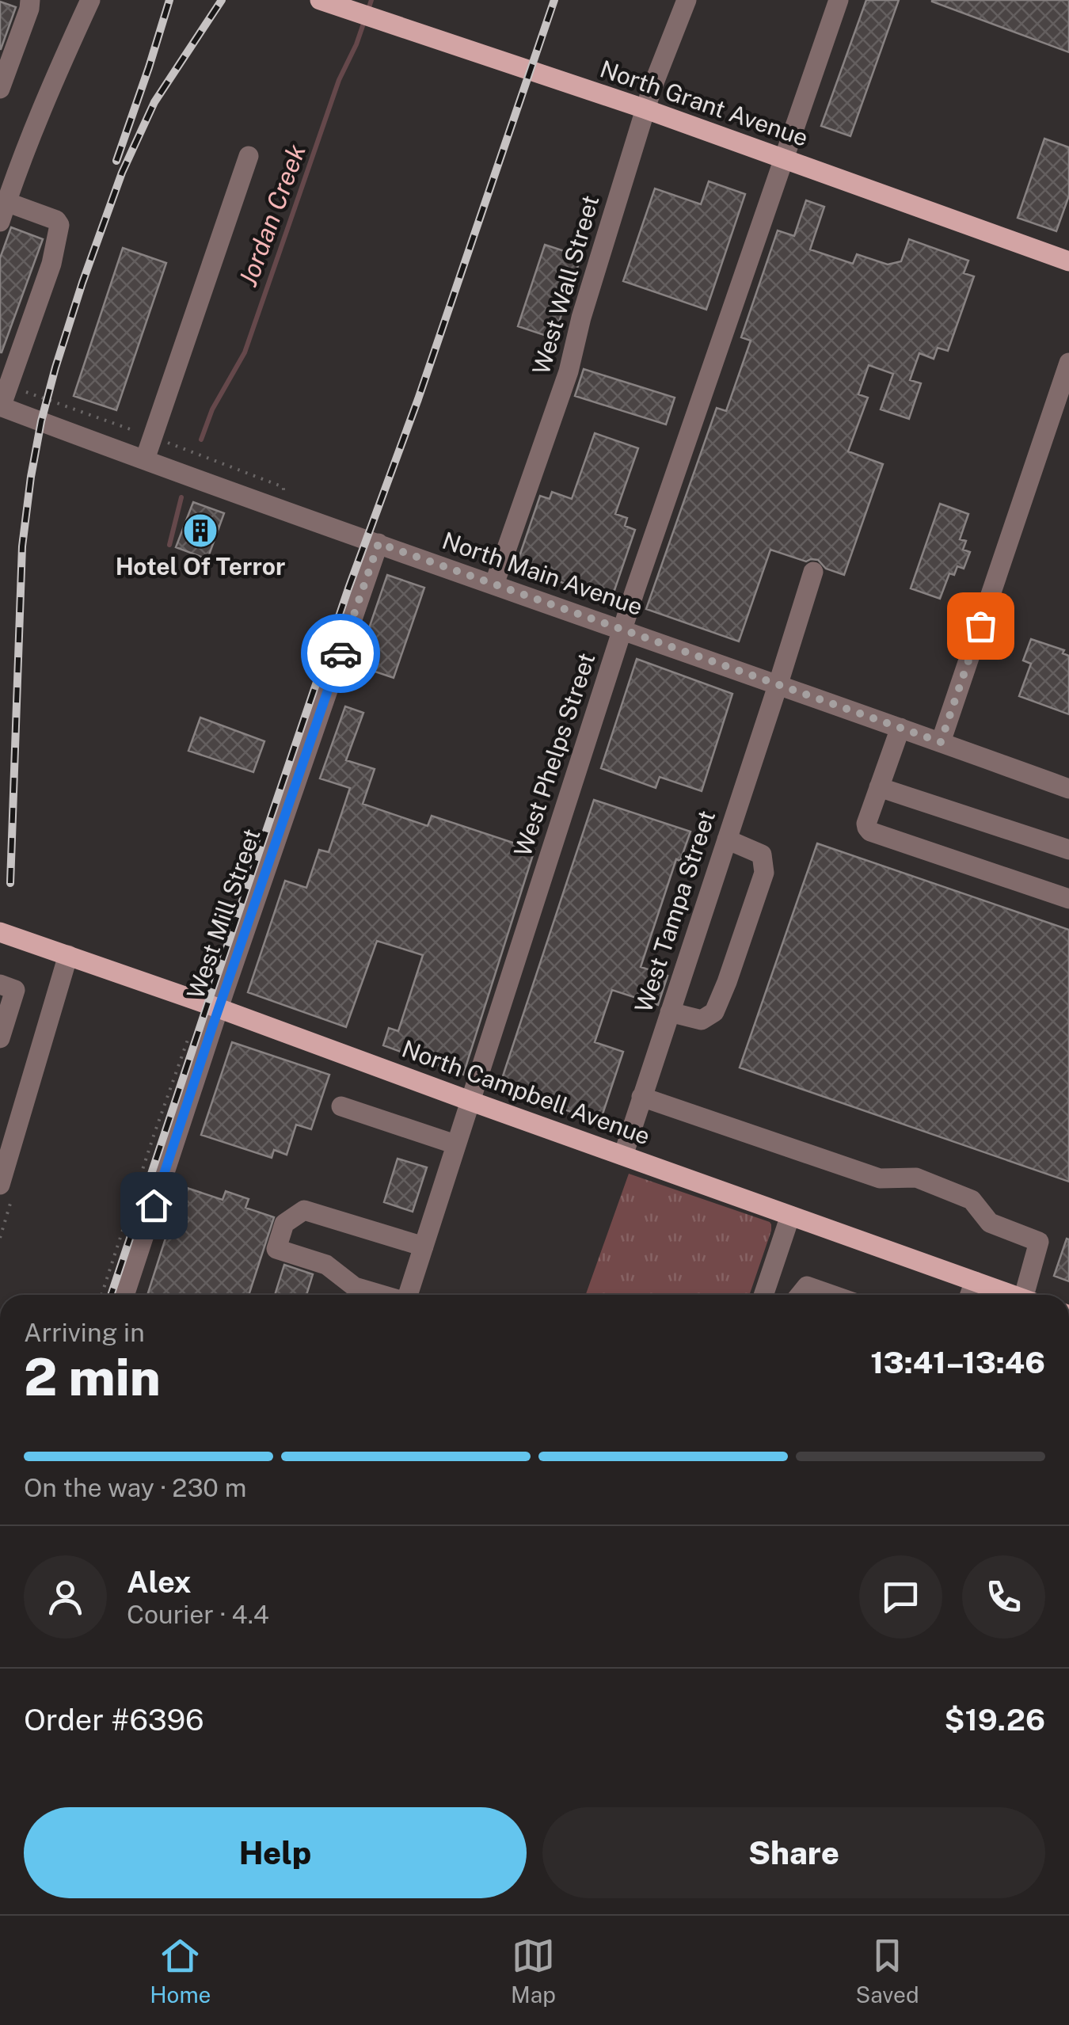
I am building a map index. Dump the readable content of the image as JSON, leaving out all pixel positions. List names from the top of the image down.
{
  "streets": {
    "main road": ["North Grant Avenue", "North Campbell Avenue"],
    "street": [
      "West Wall Street",
      "North Main Avenue",
      "West Phelps Street",
      "West Tampa Street",
      "West Mill Street"
    ]
  },
  "crossings": [
    ["West Wall Street", "North Main Avenue"],
    ["North Main Avenue", "West Phelps Street"],
    ["North Main Avenue", "West Tampa Street"],
    ["North Main Avenue", "West Mill Street"],
    ["West Phelps Street", "North Campbell Avenue"],
    ["West Tampa Street", "North Campbell Avenue"],
    ["West Mill Street", "North Campbell Avenue"]
  ],
  "water": ["Jordan Creek"],
  "places": {
    "building": ["Hotel Of Terror"]
  },
  "page": {
    "heading": ["2 min", "Arriving in", "13:41–13:46"],
    "panel": [
      "Alex",
      "Courier · 4.4",
      "Order #6396",
      "$19.26"
    ],
    "bar": "On the way · 230 m",
    "buttons": ["Help", "Share"],
    "tabs": ["Home", "Map", "Saved"]
  }
}
